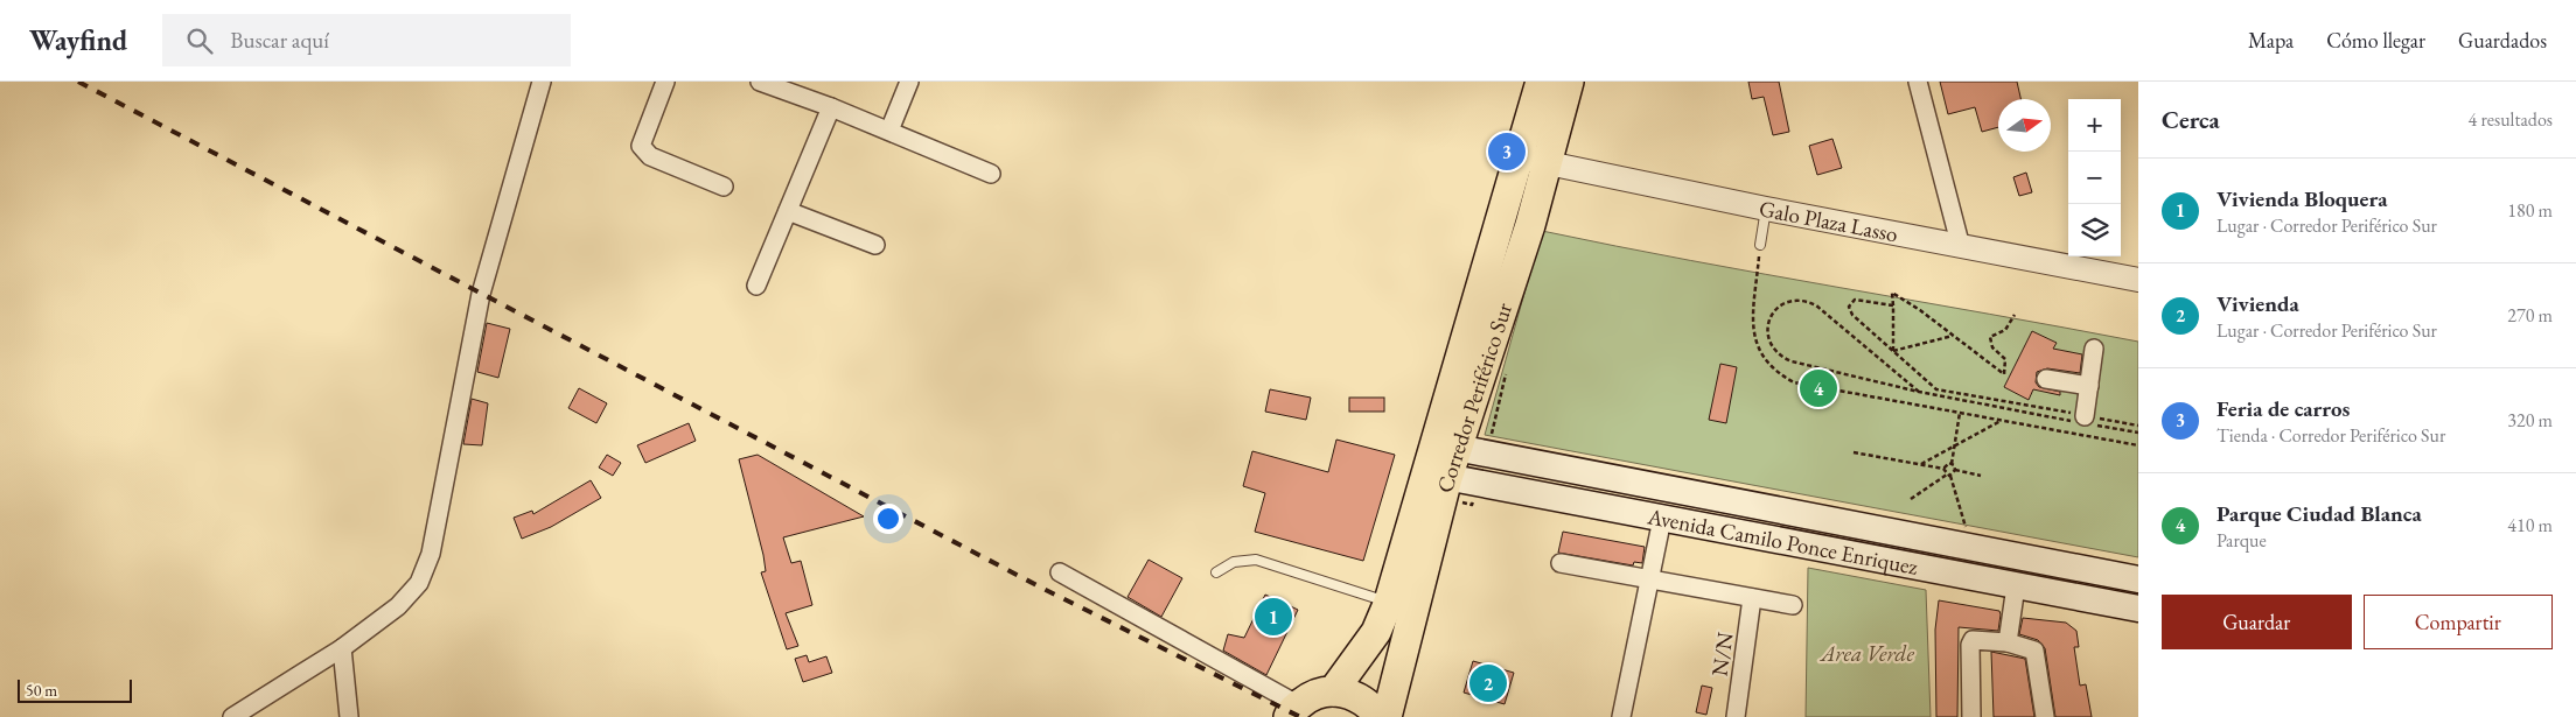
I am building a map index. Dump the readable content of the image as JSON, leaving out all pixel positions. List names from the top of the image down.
{
  "streets": {
    "main road": ["Corredor Periférico Sur", "Avenida Camilo Ponce Enriquez"],
    "street": ["Galo Plaza Lasso", "N/N"]
  },
  "crossings": [
    ["Galo Plaza Lasso", "Corredor Periférico Sur"],
    ["Corredor Periférico Sur", "Avenida Camilo Ponce Enriquez"]
  ],
  "parks": ["Area Verde"],
  "scale_bar": "50 m",
  "north": "right",
  "page": {
    "header": "Wayfind",
    "search": "Buscar aquí",
    "nav": ["Mapa", "Cómo llegar", "Guardados"],
    "heading": ["Cerca", "4 resultados"],
    "map_buttons": ["+", "−"],
    "pins": [
      "3",
      "4",
      "1",
      "2"
    ],
    "list": [
      {
        "mark": "1",
        "name": "Vivienda Bloquera",
        "note": "Lugar · Corredor Periférico Sur",
        "value": "180 m"
      },
      {
        "mark": "2",
        "name": "Vivienda",
        "note": "Lugar · Corredor Periférico Sur",
        "value": "270 m"
      },
      {
        "mark": "3",
        "name": "Feria de carros",
        "note": "Tienda · Corredor Periférico Sur",
        "value": "320 m"
      },
      {
        "mark": "4",
        "name": "Parque Ciudad Blanca",
        "note": "Parque",
        "value": "410 m"
      }
    ],
    "buttons": ["Guardar", "Compartir"],
    "scale": "50 m"
  }
}
